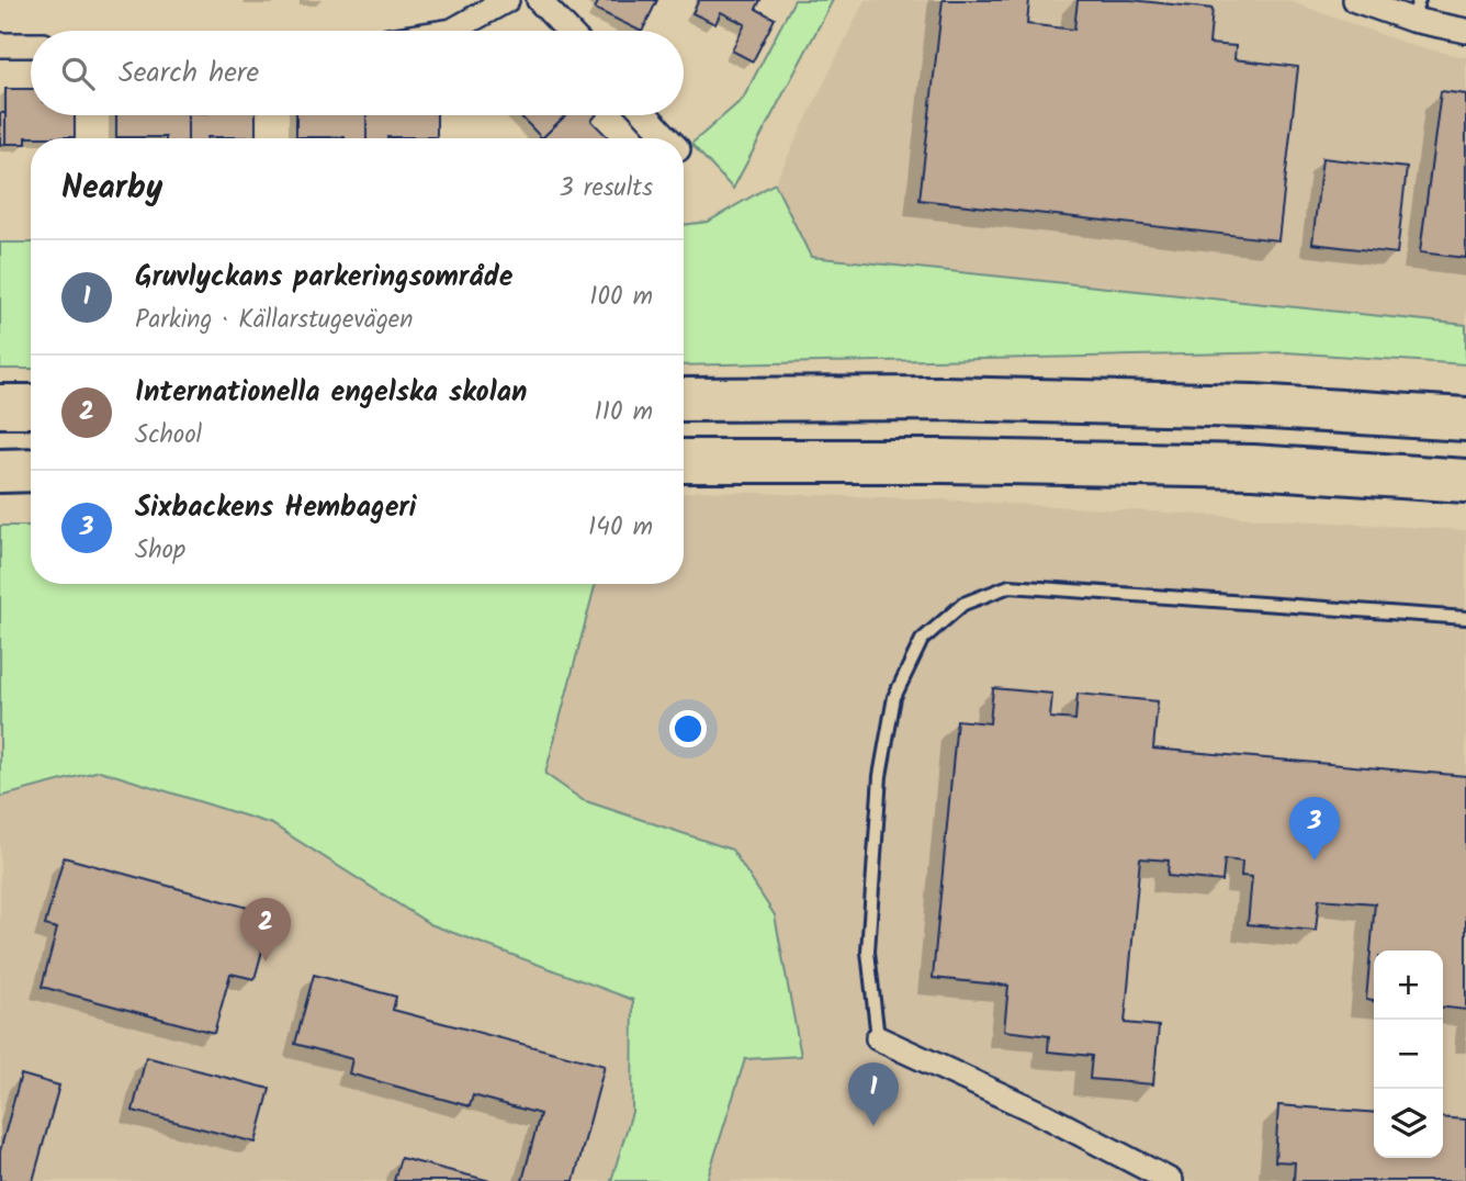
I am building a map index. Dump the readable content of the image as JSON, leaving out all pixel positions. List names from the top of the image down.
{
  "page": {
    "search": "Search here",
    "heading": ["Nearby", "3 results"],
    "list": [
      {
        "mark": "1",
        "name": "Gruvlyckans parkeringsområde",
        "note": "Parking · Källarstugevägen",
        "value": "100 m"
      },
      {
        "mark": "2",
        "name": "Internationella engelska skolan",
        "note": "School",
        "value": "110 m"
      },
      {
        "mark": "3",
        "name": "Sixbackens Hembageri",
        "note": "Shop",
        "value": "140 m"
      }
    ],
    "pins": ["3", "2", "1"],
    "map_buttons": ["+", "−"]
  }
}
